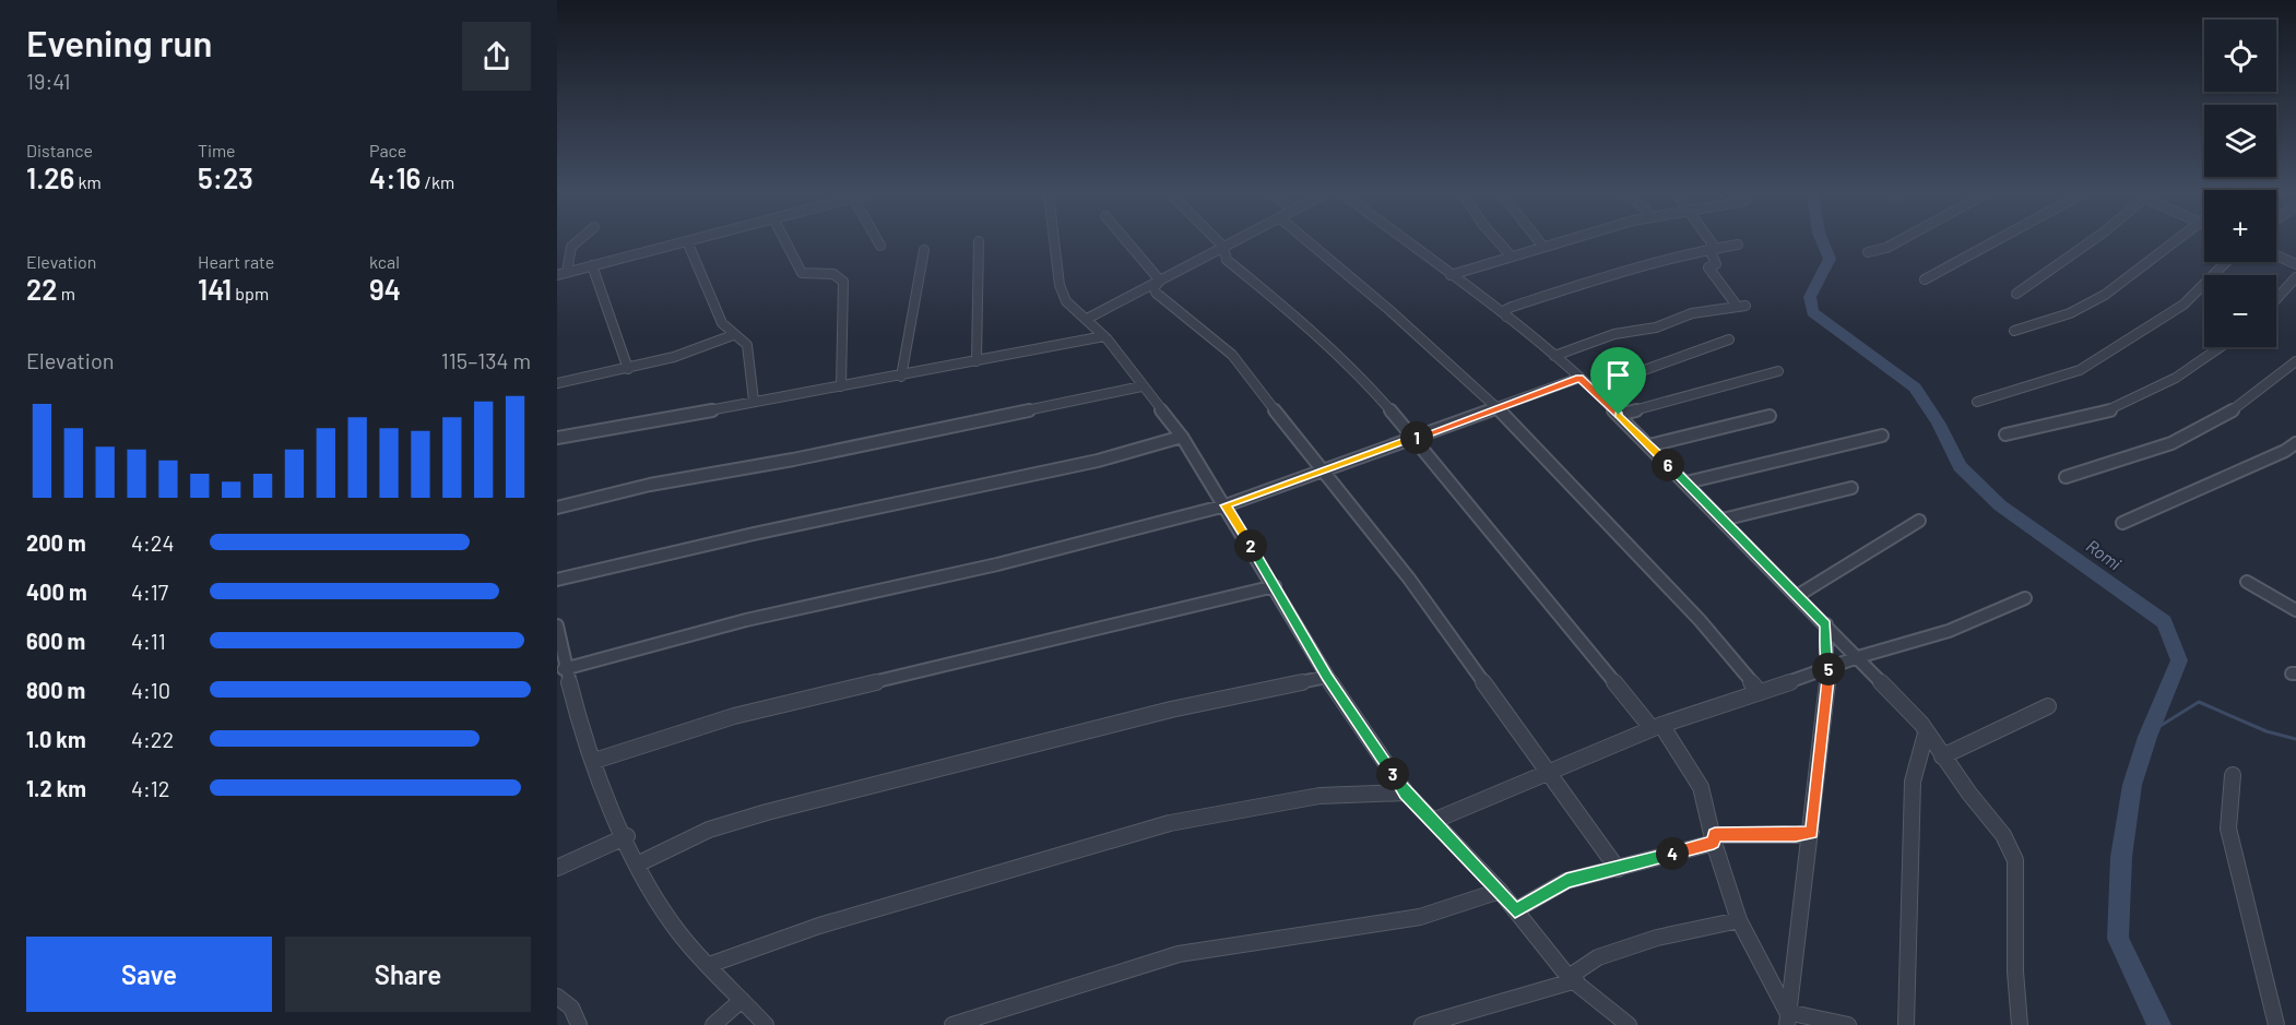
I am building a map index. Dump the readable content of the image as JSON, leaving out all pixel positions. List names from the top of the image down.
{
  "water": ["Romi"],
  "page": {
    "heading": ["Evening run", "19:41"],
    "map_buttons": ["+", "−"],
    "stats": [
      ["Distance", "1.26 km"],
      ["Time", "5:23"],
      ["Pace", "4:16 /km"],
      ["Elevation", "22 m"],
      ["Heart rate", "141 bpm"],
      ["kcal", "94"]
    ],
    "chart": ["Elevation", "115–134 m"],
    "pins": [
      "1",
      "6",
      "2",
      "5",
      "3",
      "4"
    ],
    "list": [
      {
        "name": "200 m",
        "note": "4:24"
      },
      {
        "name": "400 m",
        "note": "4:17"
      },
      {
        "name": "600 m",
        "note": "4:11"
      },
      {
        "name": "800 m",
        "note": "4:10"
      },
      {
        "name": "1.0 km",
        "note": "4:22"
      },
      {
        "name": "1.2 km",
        "note": "4:12"
      }
    ],
    "buttons": ["Save", "Share"]
  }
}
